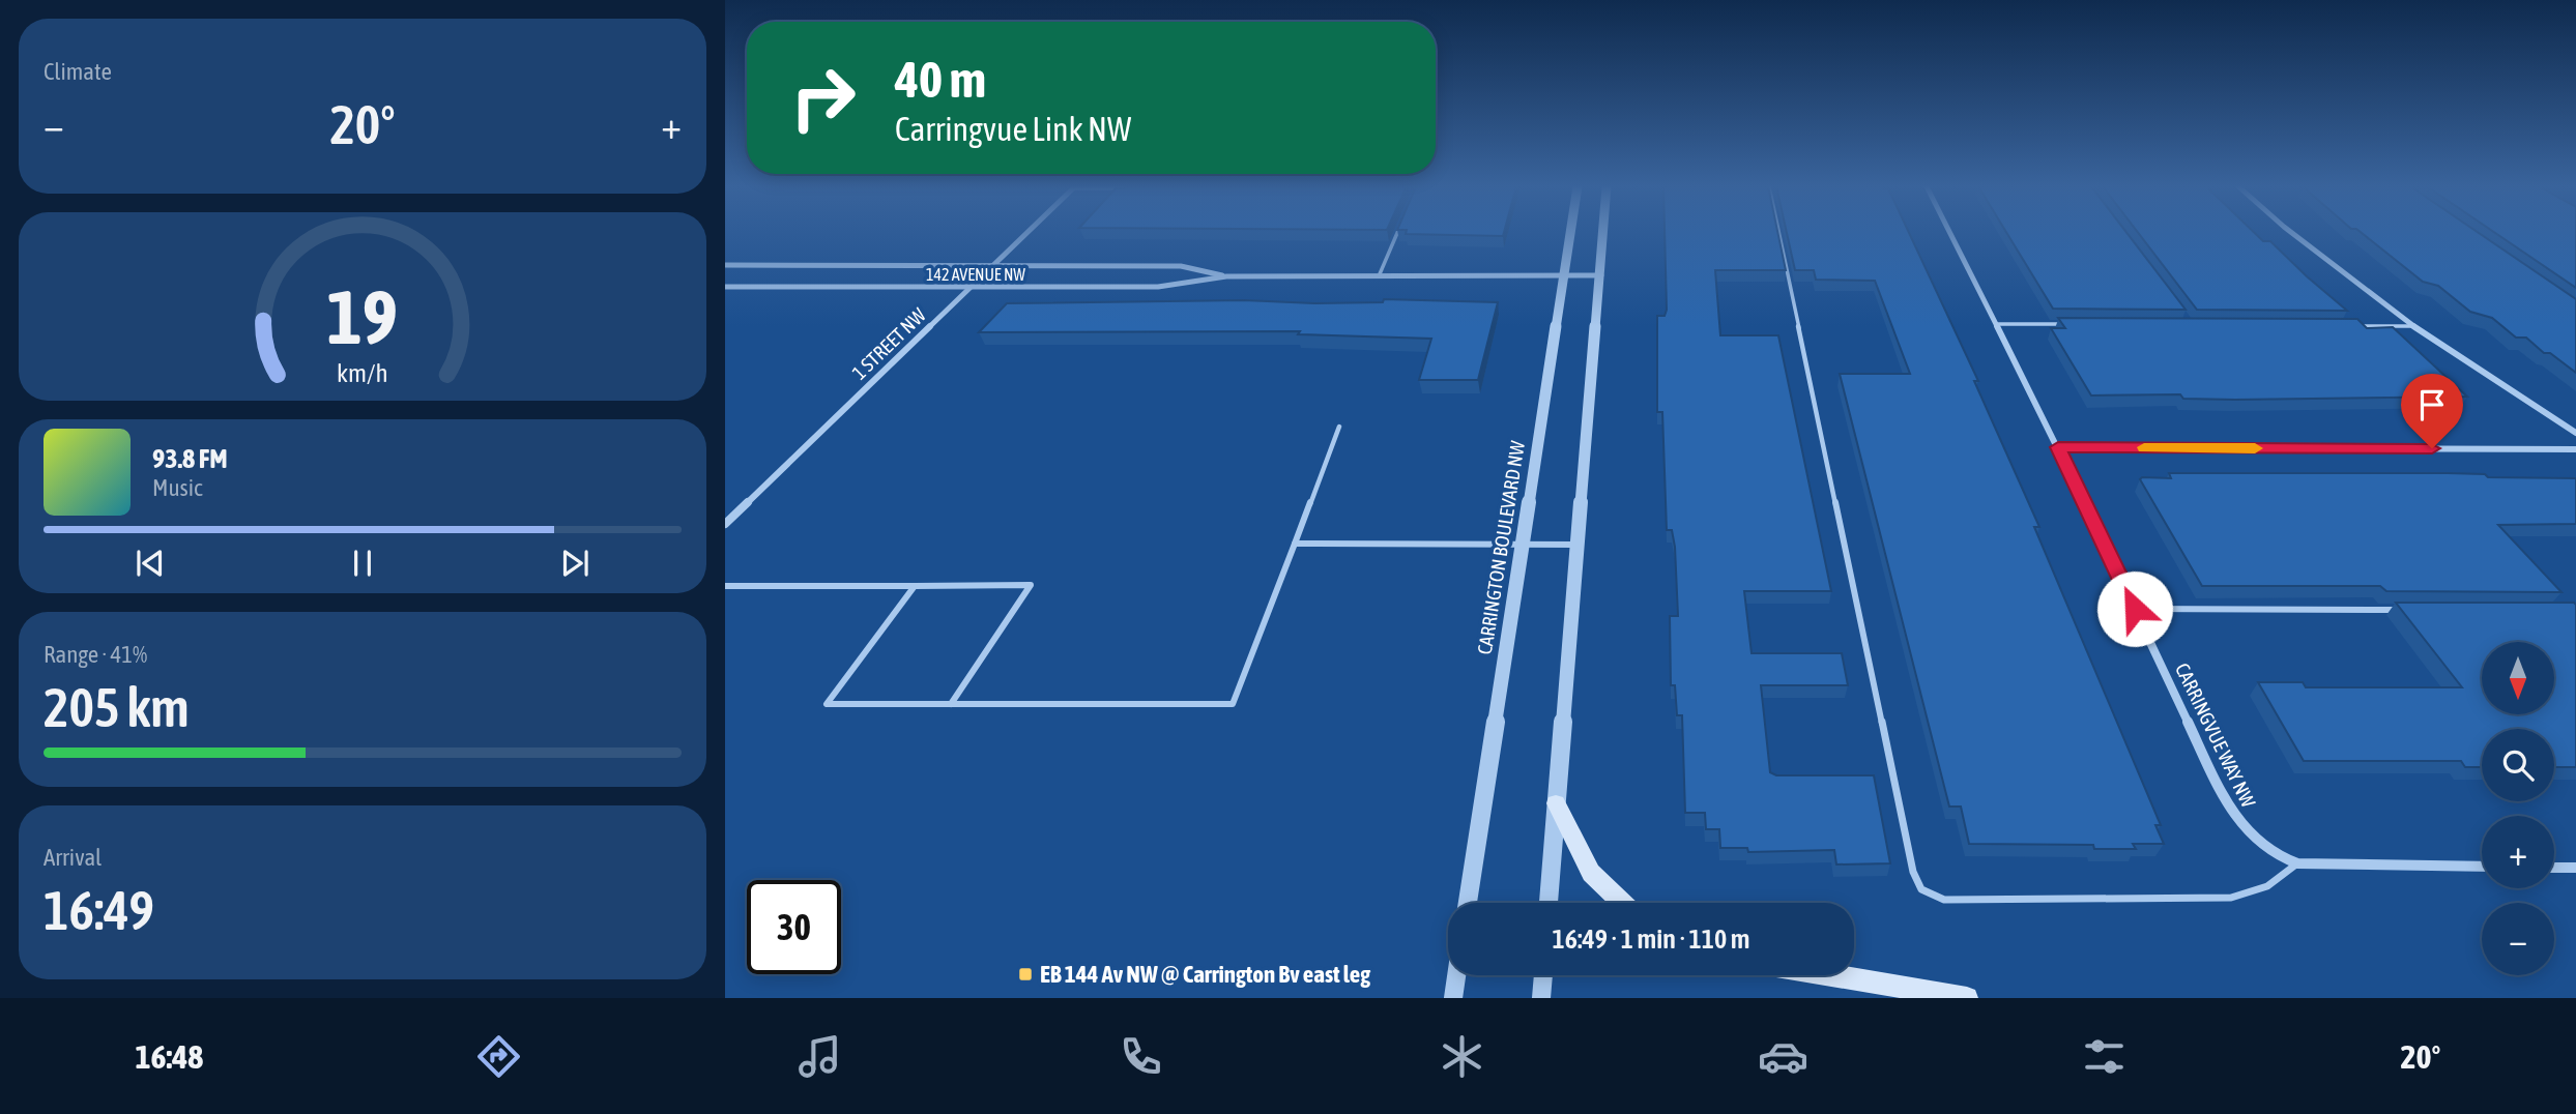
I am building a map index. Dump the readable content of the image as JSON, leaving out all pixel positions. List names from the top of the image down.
{
  "streets": {
    "street": [
      "142 AVENUE NW",
      "1 STREET NW",
      "CARRINGTON BOULEVARD NW",
      "CARRINGVUE WAY NW"
    ]
  },
  "crossings": [
    ["142 AVENUE NW", "1 STREET NW"],
    ["142 AVENUE NW", "CARRINGTON BOULEVARD NW"]
  ],
  "places": {
    "transit": ["EB 144 Av NW @ Carrington Bv east leg"]
  },
  "north": "bottom",
  "page": {
    "tile": [
      "Climate",
      ["Range · 41%", "205 km"],
      ["Arrival", "16:49"]
    ],
    "turn": ["40 m", "Carringvue Link NW"],
    "heat": ["−", "20°", "+"],
    "song": ["93.8 FM", "Music"],
    "map_buttons": ["+", "−"],
    "limit": "30",
    "trip": "16:49 · 1 min · 110 m",
    "tabs": ["16:48", "20°"],
    "gauge": ["19", "km/h"]
  }
}
